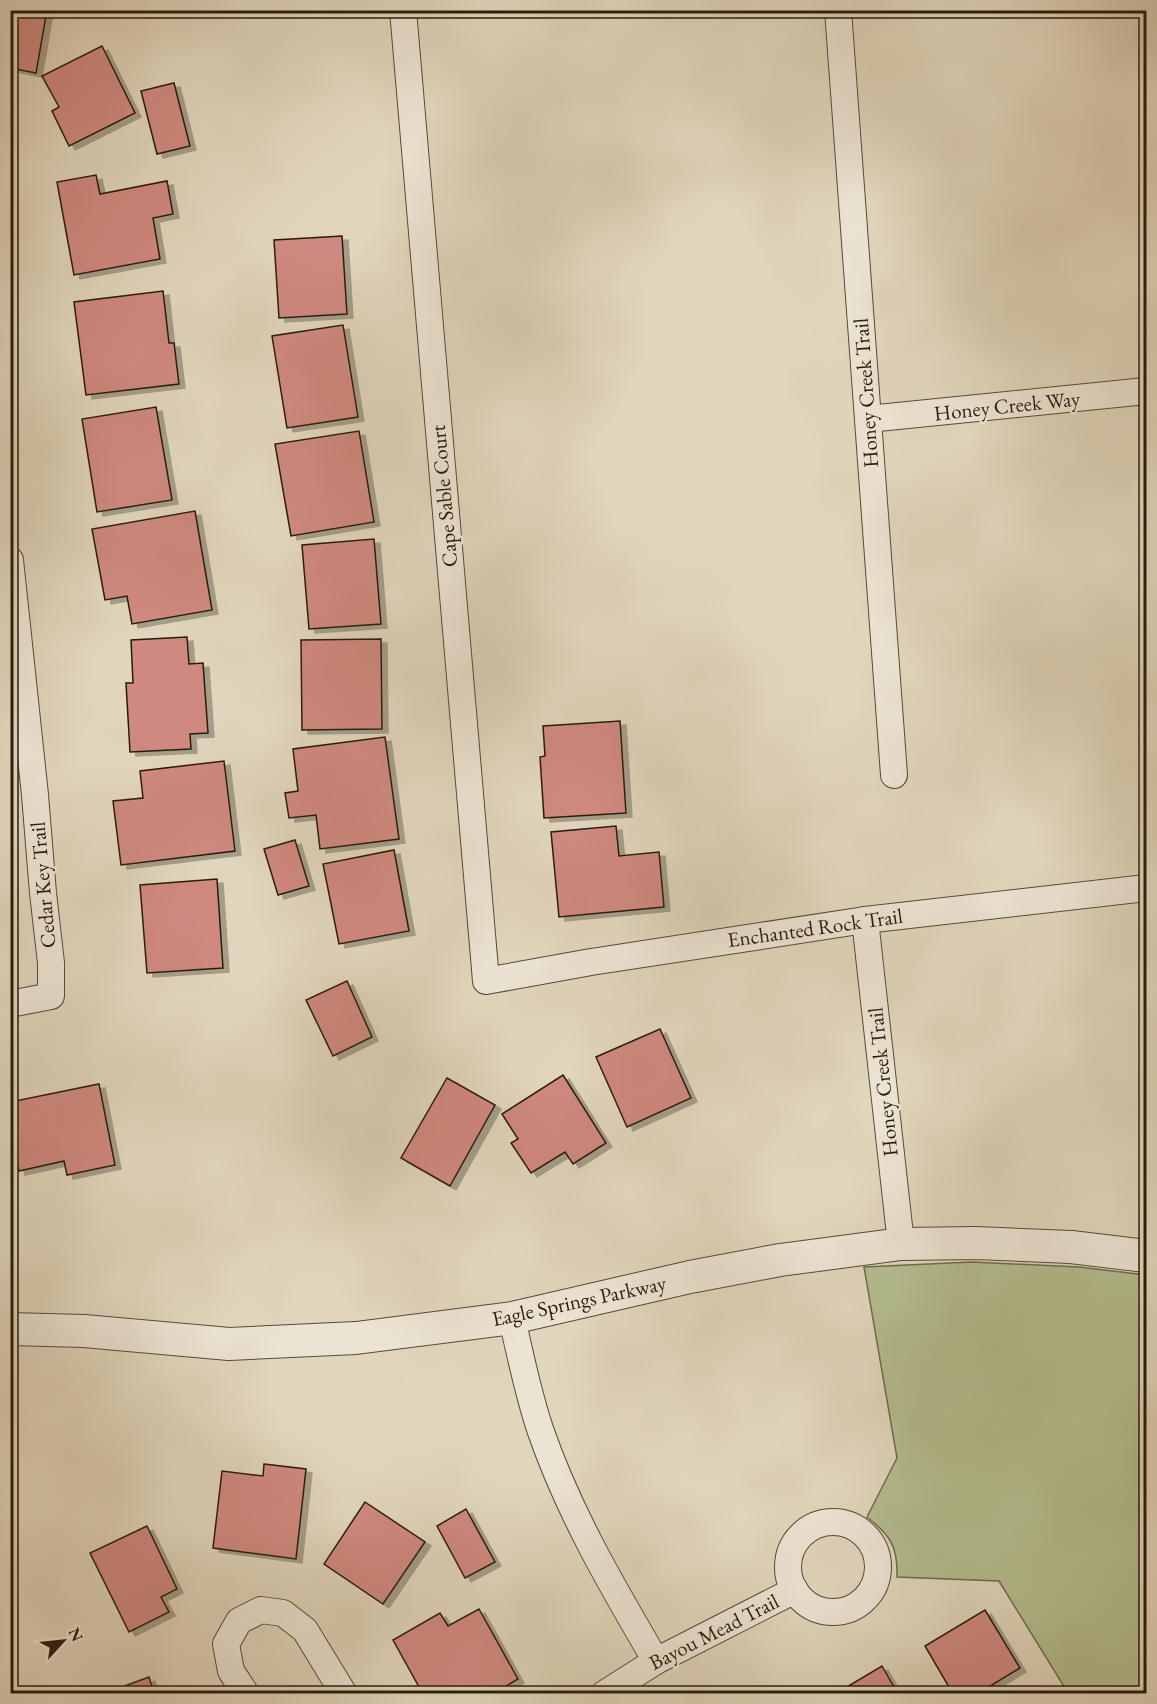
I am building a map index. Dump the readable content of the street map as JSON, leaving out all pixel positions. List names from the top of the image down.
{
  "streets": {
    "street": [
      "Honey Creek Trail",
      "Honey Creek Way",
      "Cape Sable Court",
      "Cedar Key Trail",
      "Enchanted Rock Trail",
      "Eagle Springs Parkway",
      "Bayou Mead Trail"
    ]
  },
  "crossings": [
    ["Honey Creek Trail", "Honey Creek Way"],
    ["Honey Creek Trail", "Enchanted Rock Trail"],
    ["Honey Creek Trail", "Eagle Springs Parkway"],
    ["Cape Sable Court", "Enchanted Rock Trail"]
  ],
  "north": "top right"
}
